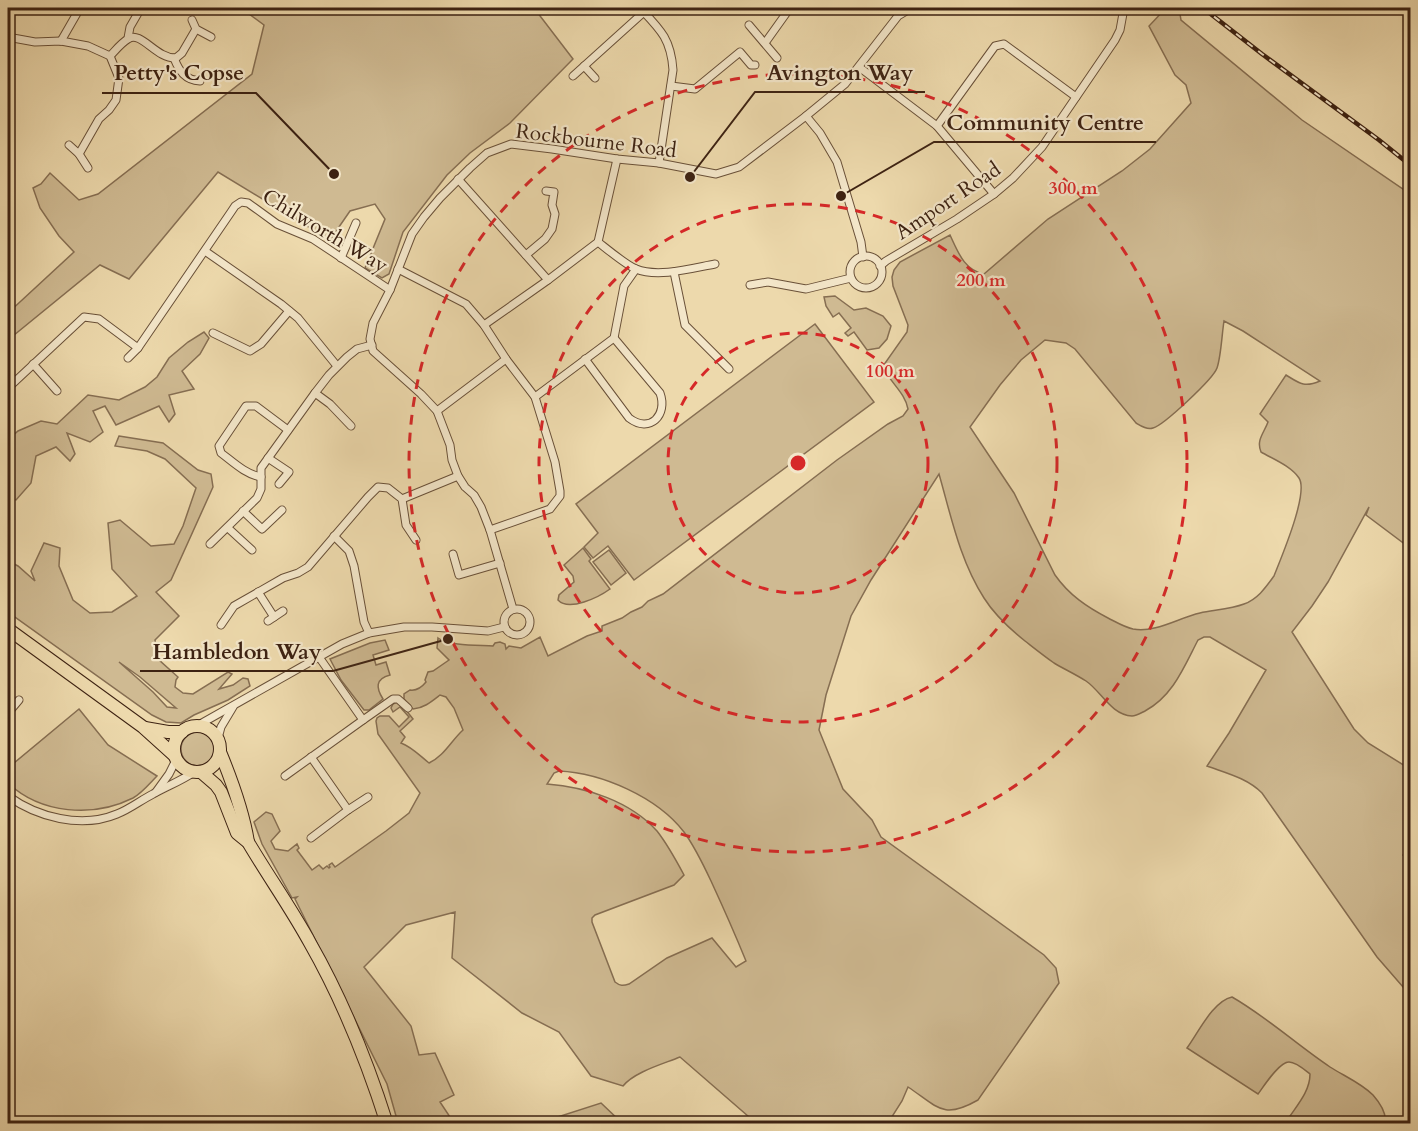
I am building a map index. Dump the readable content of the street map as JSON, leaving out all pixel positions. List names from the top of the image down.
{
  "streets": {
    "street": ["Rockbourne Road", "Amport Road", "Chilworth Way"]
  },
  "crossings": [
    ["Rockbourne Road", "Chilworth Way"]
  ],
  "places": [
    "Petty's Copse",
    "Avington Way",
    "Community Centre",
    "Hambledon Way"
  ],
  "rings": ["300 m", "200 m", "100 m"]
}
